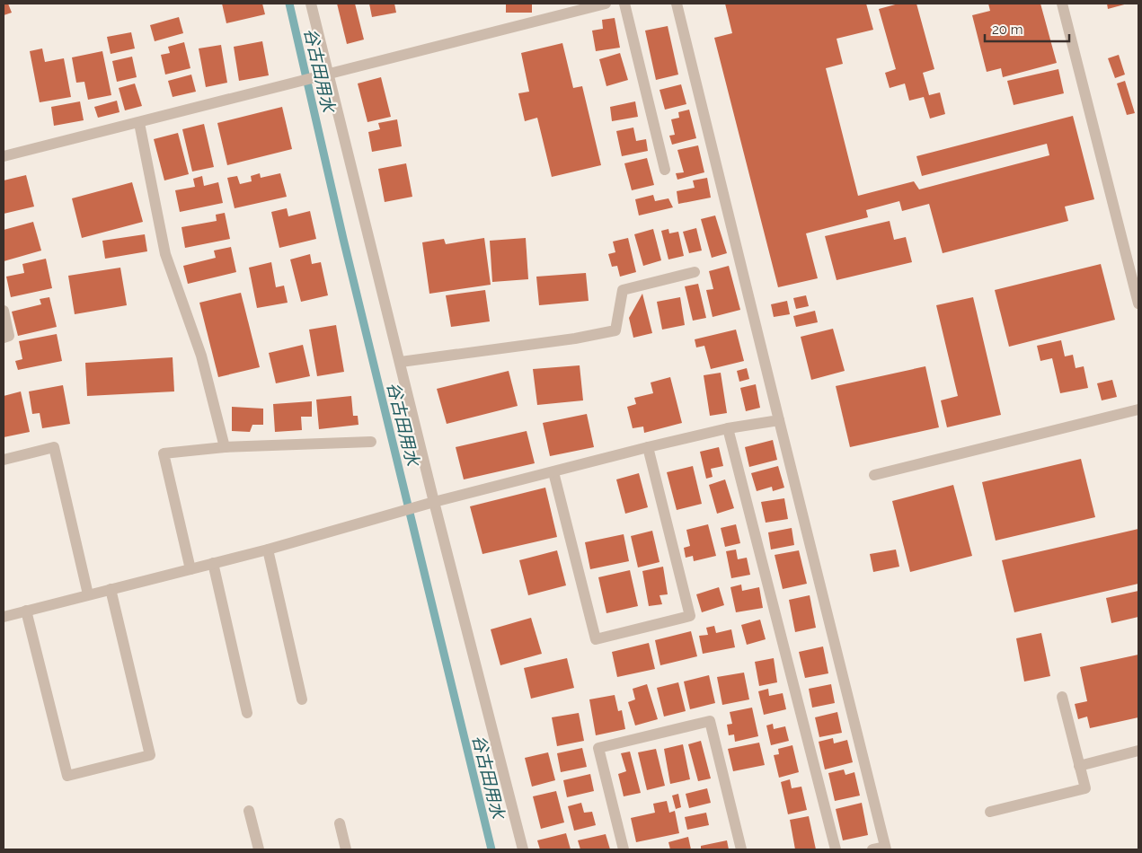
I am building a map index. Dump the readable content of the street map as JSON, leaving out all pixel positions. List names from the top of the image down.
{
  "water": ["谷古田用水"],
  "scale_bar": "20 m"
}
